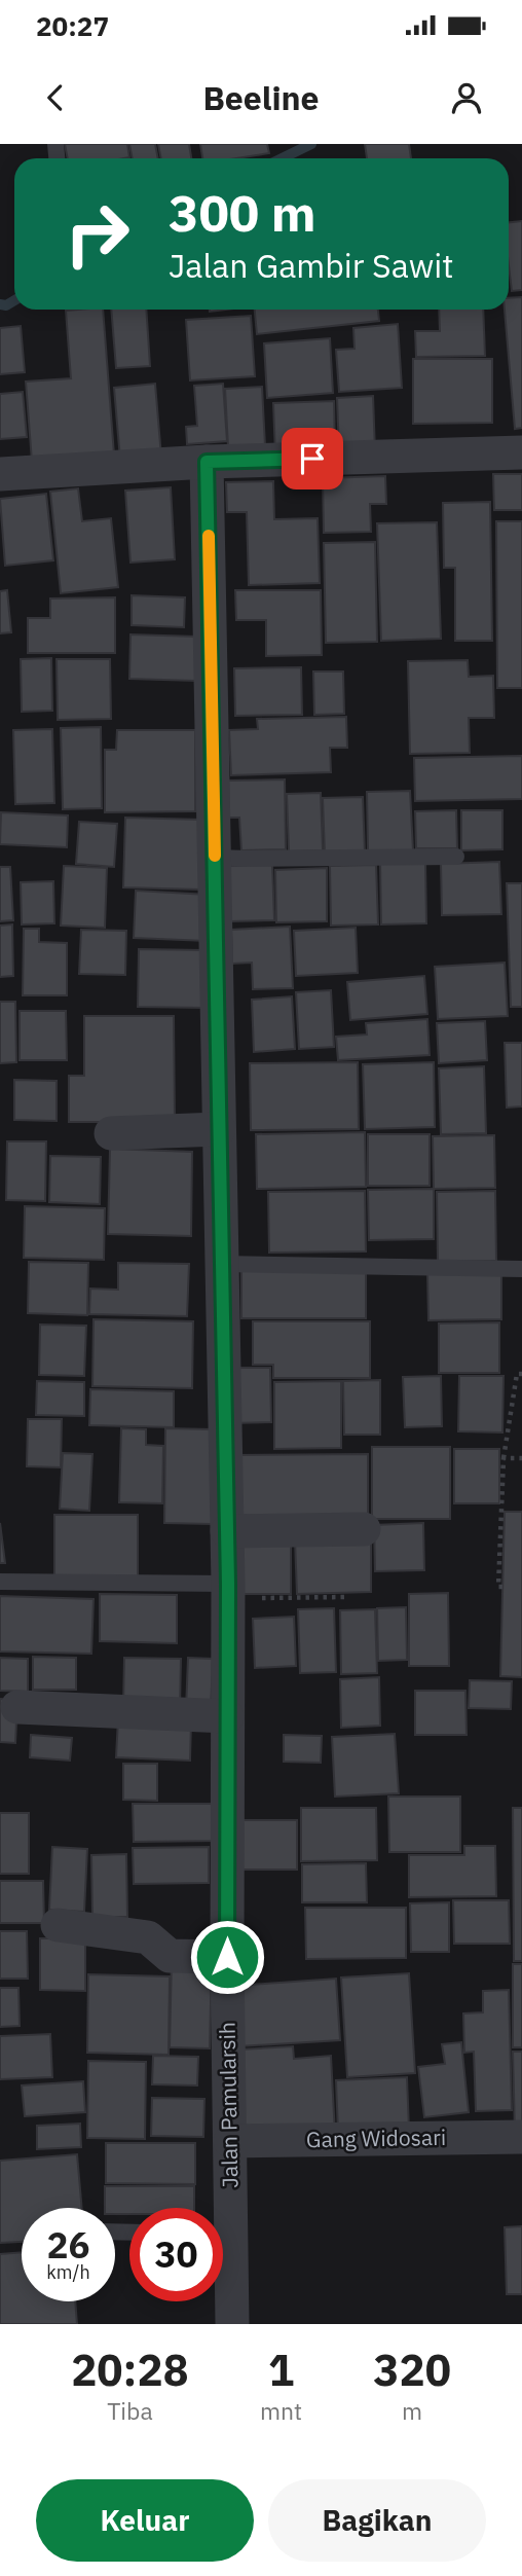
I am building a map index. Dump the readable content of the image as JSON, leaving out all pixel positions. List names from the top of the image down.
{
  "streets": {
    "street": ["Jalan Pamularsih", "Gang Widosari"]
  },
  "crossings": [
    ["Jalan Pamularsih", "Gang Widosari"]
  ],
  "page": {
    "status": "20:27",
    "header": "Beeline",
    "turn": ["300 m", "Jalan Gambir Sawit"],
    "speed": "26 km/h",
    "limit": "30",
    "eta": [
      "20:28",
      "Tiba",
      "1",
      "mnt",
      "320",
      "m"
    ],
    "buttons": ["Keluar", "Bagikan"]
  }
}
